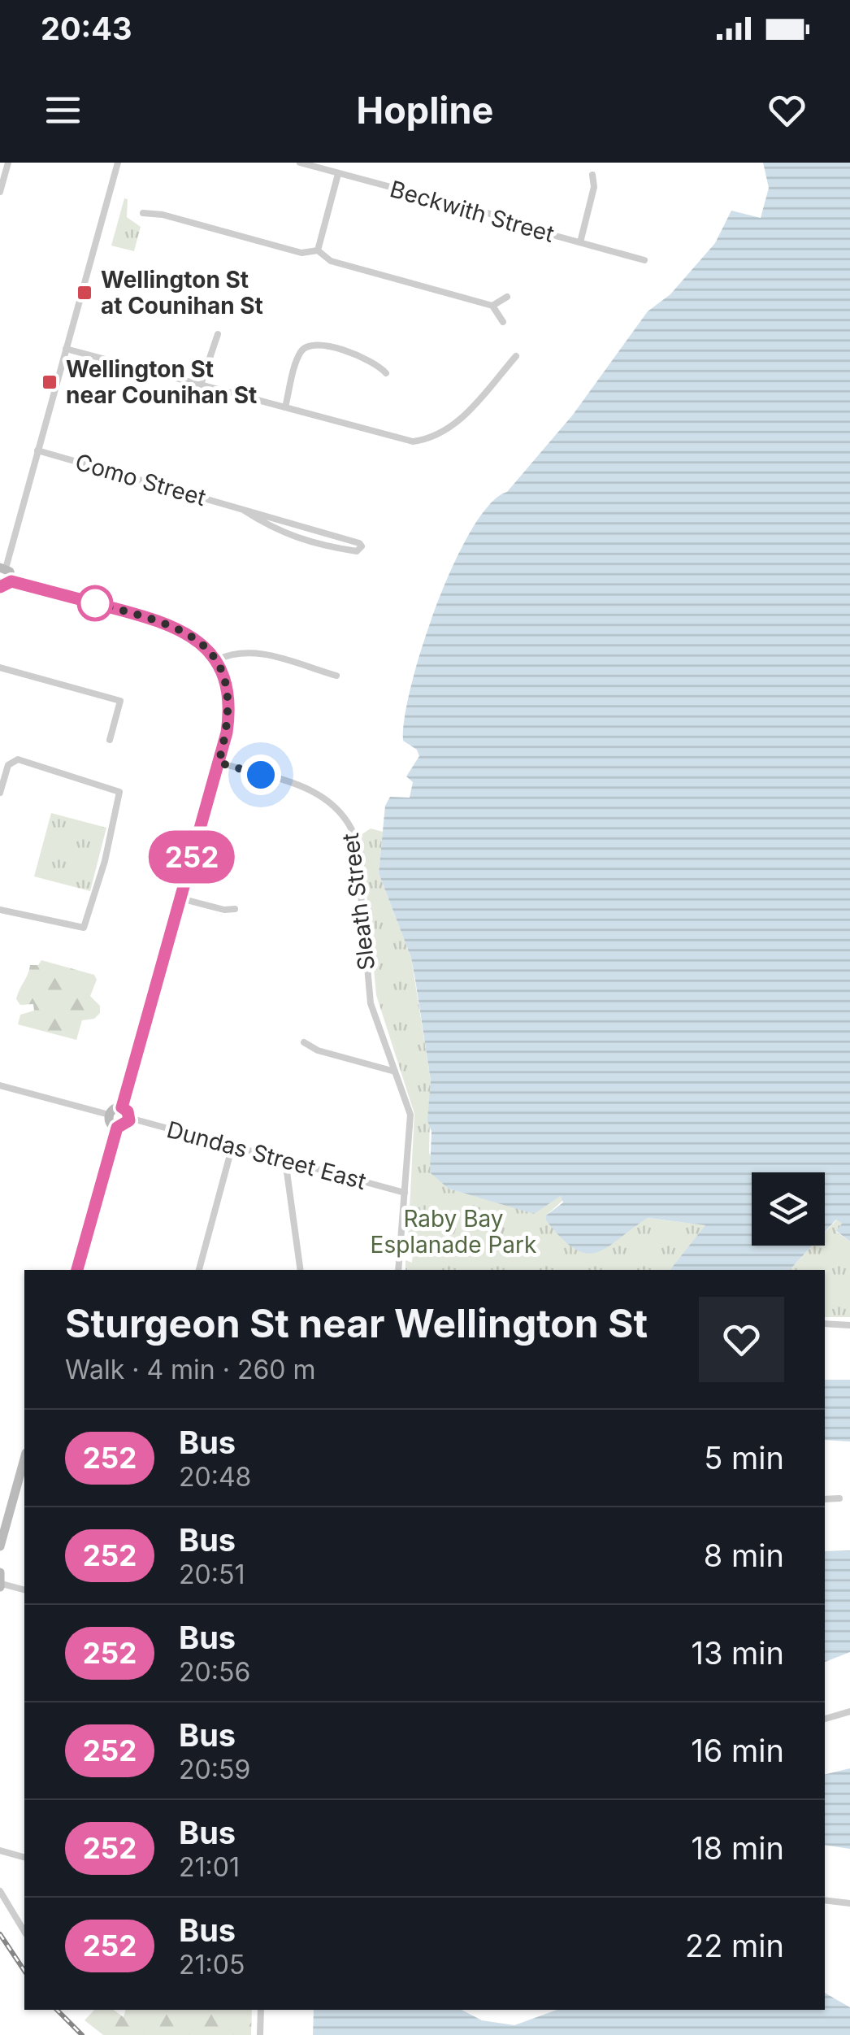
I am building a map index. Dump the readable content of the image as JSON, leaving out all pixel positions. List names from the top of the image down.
{
  "streets": {
    "street": [
      "Beckwith Street",
      "Como Street",
      "Sleath Street",
      "Dundas Street East"
    ]
  },
  "crossings": [
    ["Sleath Street", "Dundas Street East"]
  ],
  "parks": ["Raby Bay Esplanade Park"],
  "places": {
    "transit": ["Wellington St at Counihan St", "Wellington St near Counihan St"]
  },
  "lines": ["bus line 252"],
  "page": {
    "status": "20:43",
    "header": "Hopline",
    "on_map": "252",
    "heading": ["Sturgeon St near Wellington St", "Walk · 4 min · 260 m"],
    "list": [
      {
        "mark": "252",
        "name": "Bus",
        "note": "20:48",
        "value": "5 min"
      },
      {
        "mark": "252",
        "name": "Bus",
        "note": "20:51",
        "value": "8 min"
      },
      {
        "mark": "252",
        "name": "Bus",
        "note": "20:56",
        "value": "13 min"
      },
      {
        "mark": "252",
        "name": "Bus",
        "note": "20:59",
        "value": "16 min"
      },
      {
        "mark": "252",
        "name": "Bus",
        "note": "21:01",
        "value": "18 min"
      },
      {
        "mark": "252",
        "name": "Bus",
        "note": "21:05",
        "value": "22 min"
      }
    ]
  }
}
